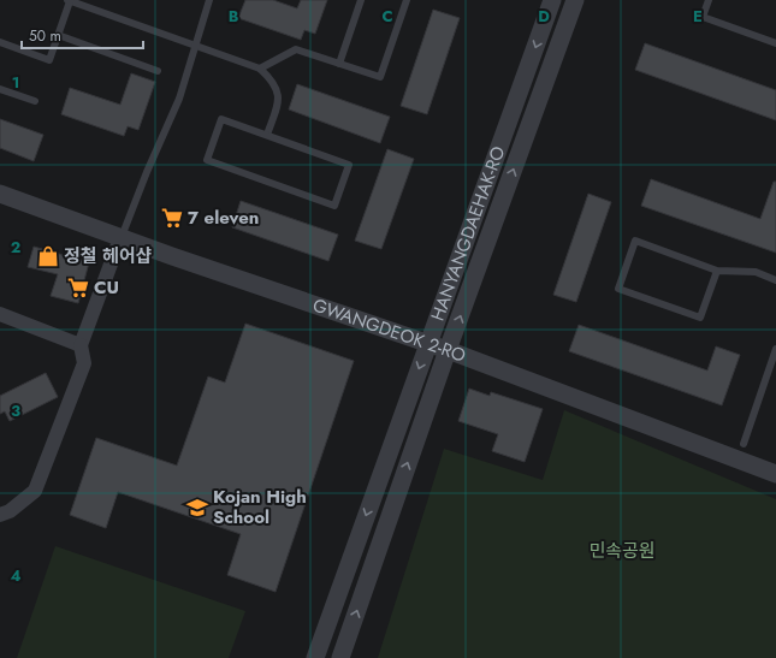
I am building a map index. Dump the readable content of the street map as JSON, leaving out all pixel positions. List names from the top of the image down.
{
  "streets": {
    "street": ["HANYANGDAEHAK-RO", "GWANGDEOK 2-RO"]
  },
  "crossings": [
    ["HANYANGDAEHAK-RO", "GWANGDEOK 2-RO"]
  ],
  "parks": ["민속공원"],
  "places": {
    "supermarket": ["7 eleven", "CU"],
    "shop": ["정철 헤어샵"],
    "school or university": ["Kojan High School"]
  },
  "scale_bar": "50 m",
  "grid": {
    "columns": [
      "B",
      "C",
      "D",
      "E"
    ],
    "rows": [
      "1",
      "2",
      "3",
      "4"
    ]
  }
}
